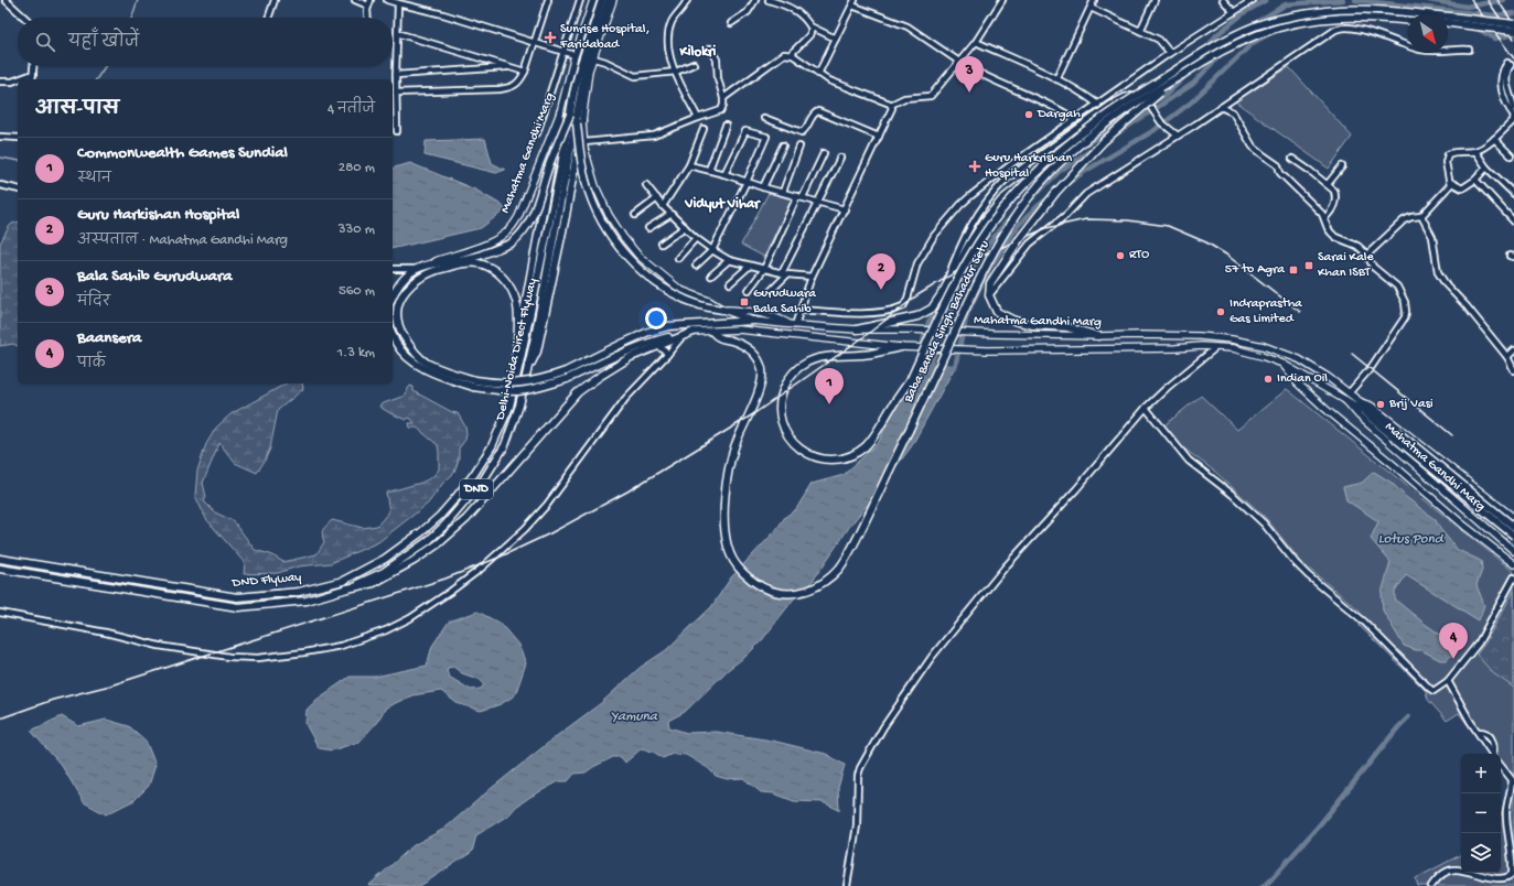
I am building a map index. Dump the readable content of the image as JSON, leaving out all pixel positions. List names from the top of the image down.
{
  "streets": {
    "highway": [
      "Baba Banda Singh Bahadur Setu",
      "Delhi-Noida Direct Flyway",
      "DND",
      "DND Flyway"
    ],
    "main road": ["Mahatma Gandhi Marg"]
  },
  "crossings": [
    ["Mahatma Gandhi Marg", "Baba Banda Singh Bahadur Setu"],
    ["Mahatma Gandhi Marg", "Delhi-Noida Direct Flyway"],
    ["Delhi-Noida Direct Flyway", "DND Flyway"]
  ],
  "districts": ["Kilokri", "Vidyut Vihar"],
  "water": ["Lotus Pond", "Yamuna"],
  "places": {
    "health": ["Sunrise Hospital, Faridabad", "Guru Harkrishan Hospital"],
    "other": [
      "Dargah",
      "RTO",
      "Indraprastha Gas Limited",
      "Indian Oil",
      "Brij Vasi"
    ],
    "transit": ["Sarai Kale Khan ISBT", "57 to Agra", "Gurudwara Bala Sahib"]
  },
  "north": "bottom right",
  "page": {
    "search": "यहाँ खोजें",
    "pins": [
      "3",
      "2",
      "1",
      "4"
    ],
    "heading": ["आस-पास", "4 नतीजे"],
    "list": [
      {
        "mark": "1",
        "name": "Commonwealth Games Sundial",
        "note": "स्थान",
        "value": "280 m"
      },
      {
        "mark": "2",
        "name": "Guru Harkishan Hospital",
        "note": "अस्पताल · Mahatma Gandhi Marg",
        "value": "330 m"
      },
      {
        "mark": "3",
        "name": "Bala Sahib Gurudwara",
        "note": "मंदिर",
        "value": "560 m"
      },
      {
        "mark": "4",
        "name": "Baansera",
        "note": "पार्क",
        "value": "1.3 km"
      }
    ],
    "map_buttons": ["+", "−"]
  }
}
